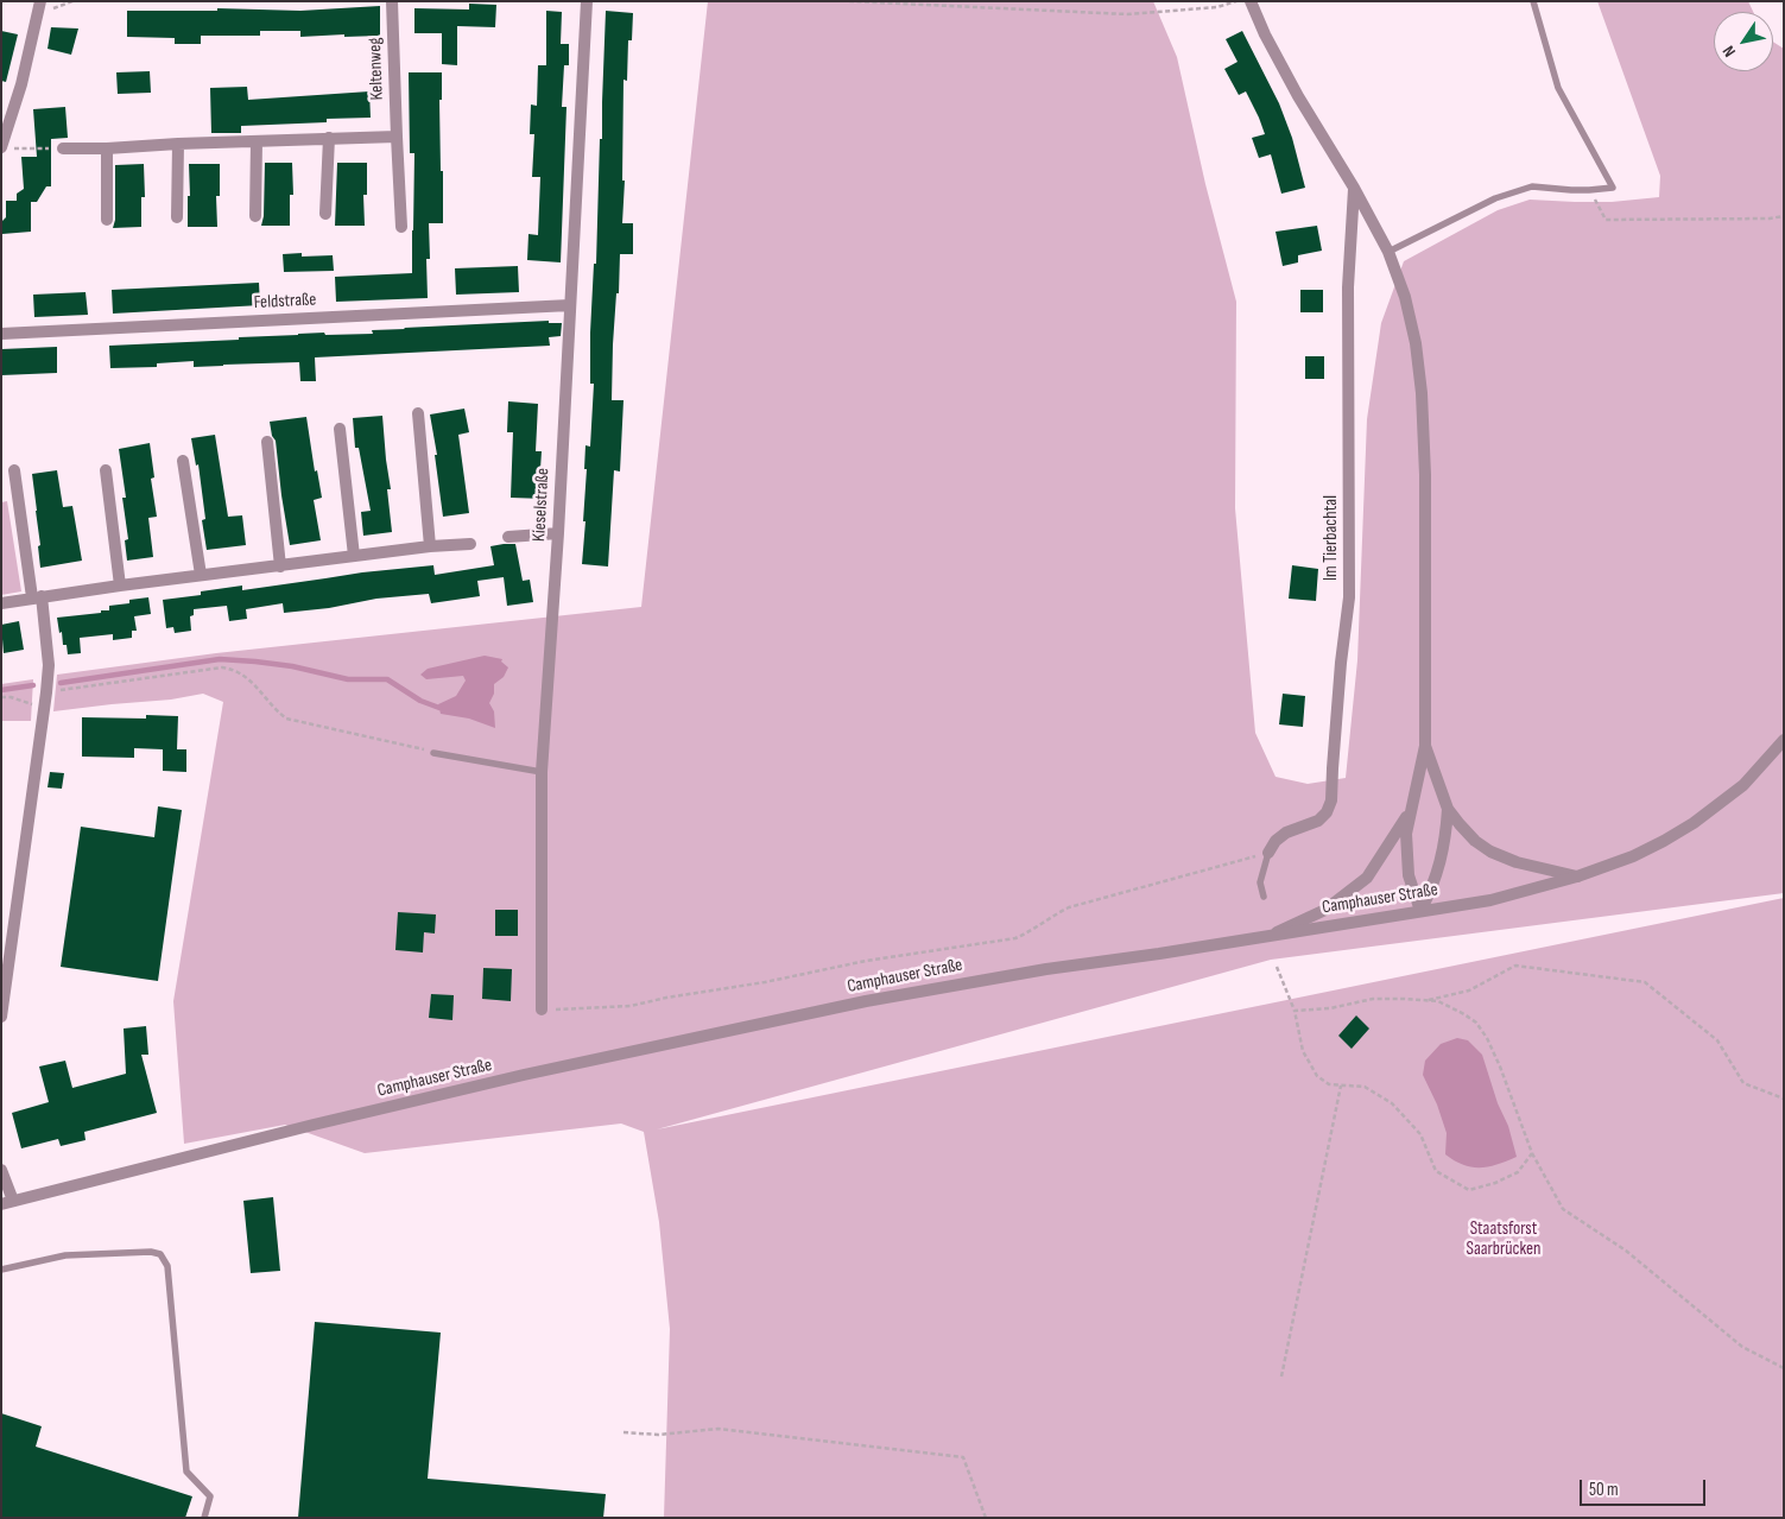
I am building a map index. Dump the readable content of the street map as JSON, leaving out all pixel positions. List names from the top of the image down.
{
  "streets": {
    "street": [
      "Keltenweg",
      "Feldstraße",
      "Kieselstraße",
      "Im Tierbachtal",
      "Camphauser Straße"
    ]
  },
  "crossings": [
    ["Feldstraße", "Kieselstraße"]
  ],
  "parks": ["Staatsforst Saarbrücken"],
  "scale_bar": "50 m",
  "north": "bottom left"
}
